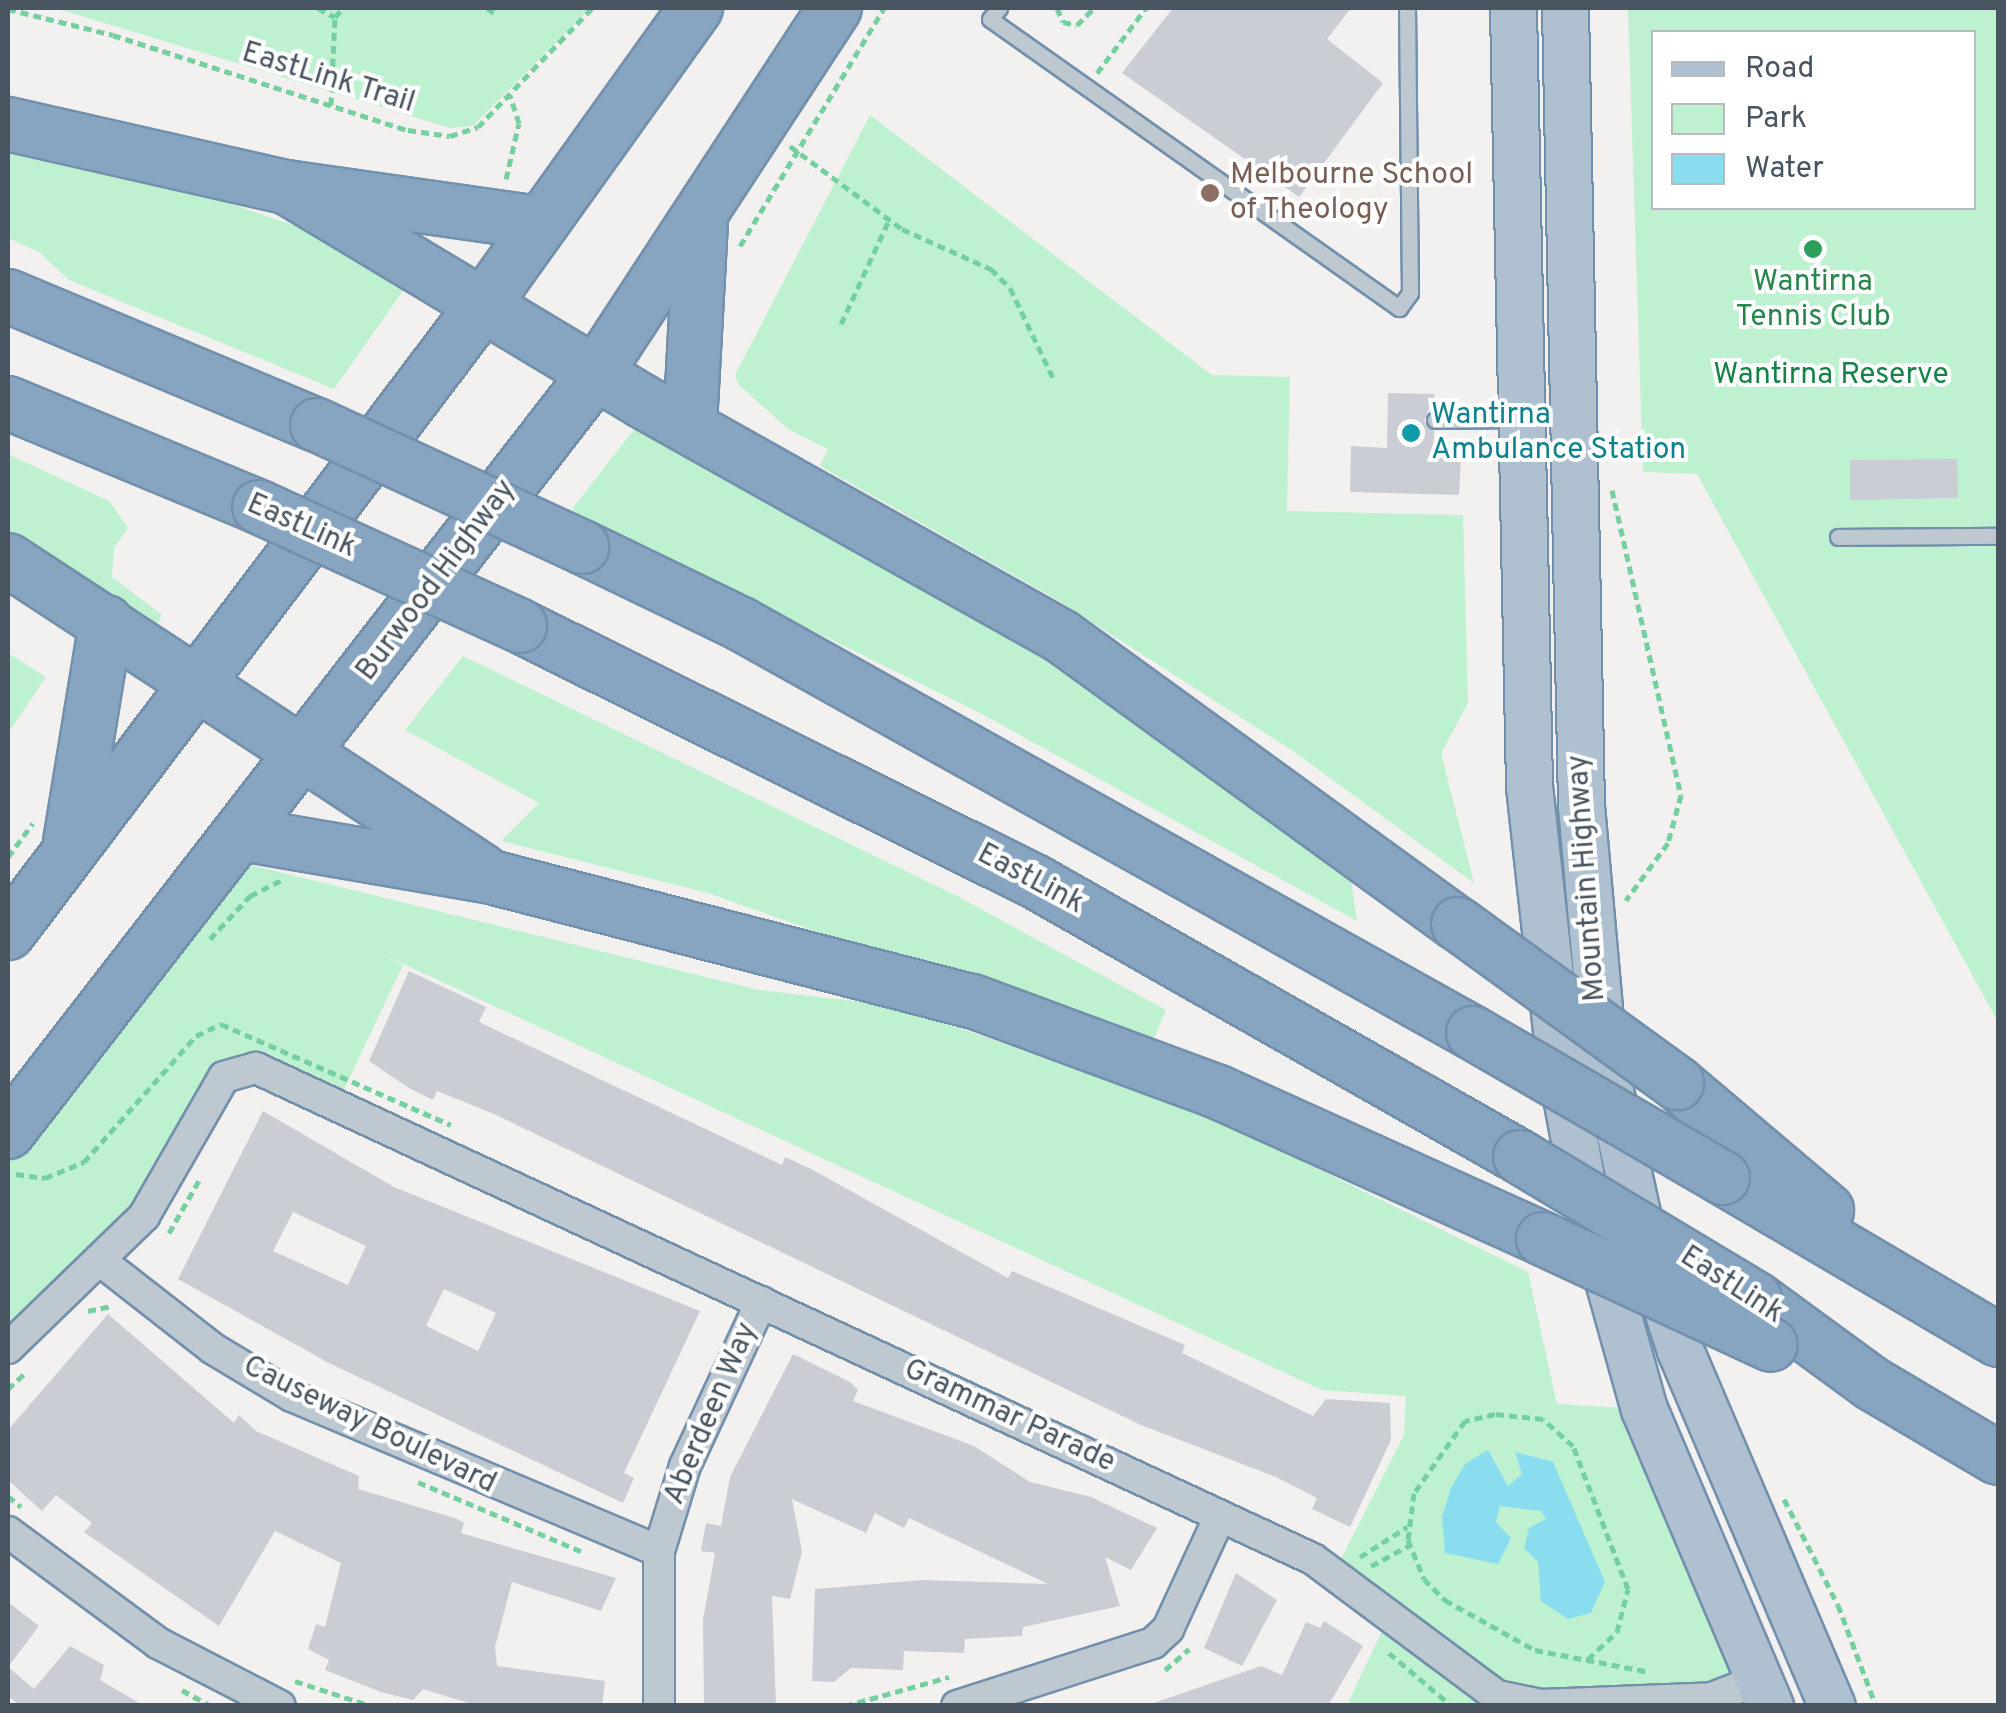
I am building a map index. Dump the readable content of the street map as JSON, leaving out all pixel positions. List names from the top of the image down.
{
  "streets": {
    "highway": ["EastLink", "Burwood Highway"],
    "main road": ["Mountain Highway"],
    "street": ["Aberdeen Way", "Grammar Parade", "Causeway Boulevard"],
    "path": ["EastLink Trail"]
  },
  "crossings": [
    ["Mountain Highway", "Grammar Parade"],
    ["Aberdeen Way", "Grammar Parade"],
    ["Aberdeen Way", "Causeway Boulevard"],
    ["Grammar Parade", "Causeway Boulevard"]
  ],
  "parks": ["Wantirna Reserve"],
  "places": ["Melbourne School of Theology", "Wantirna Tennis Club", "Wantirna Ambulance Station"],
  "legend": ["Road", "Park", "Water"]
}
